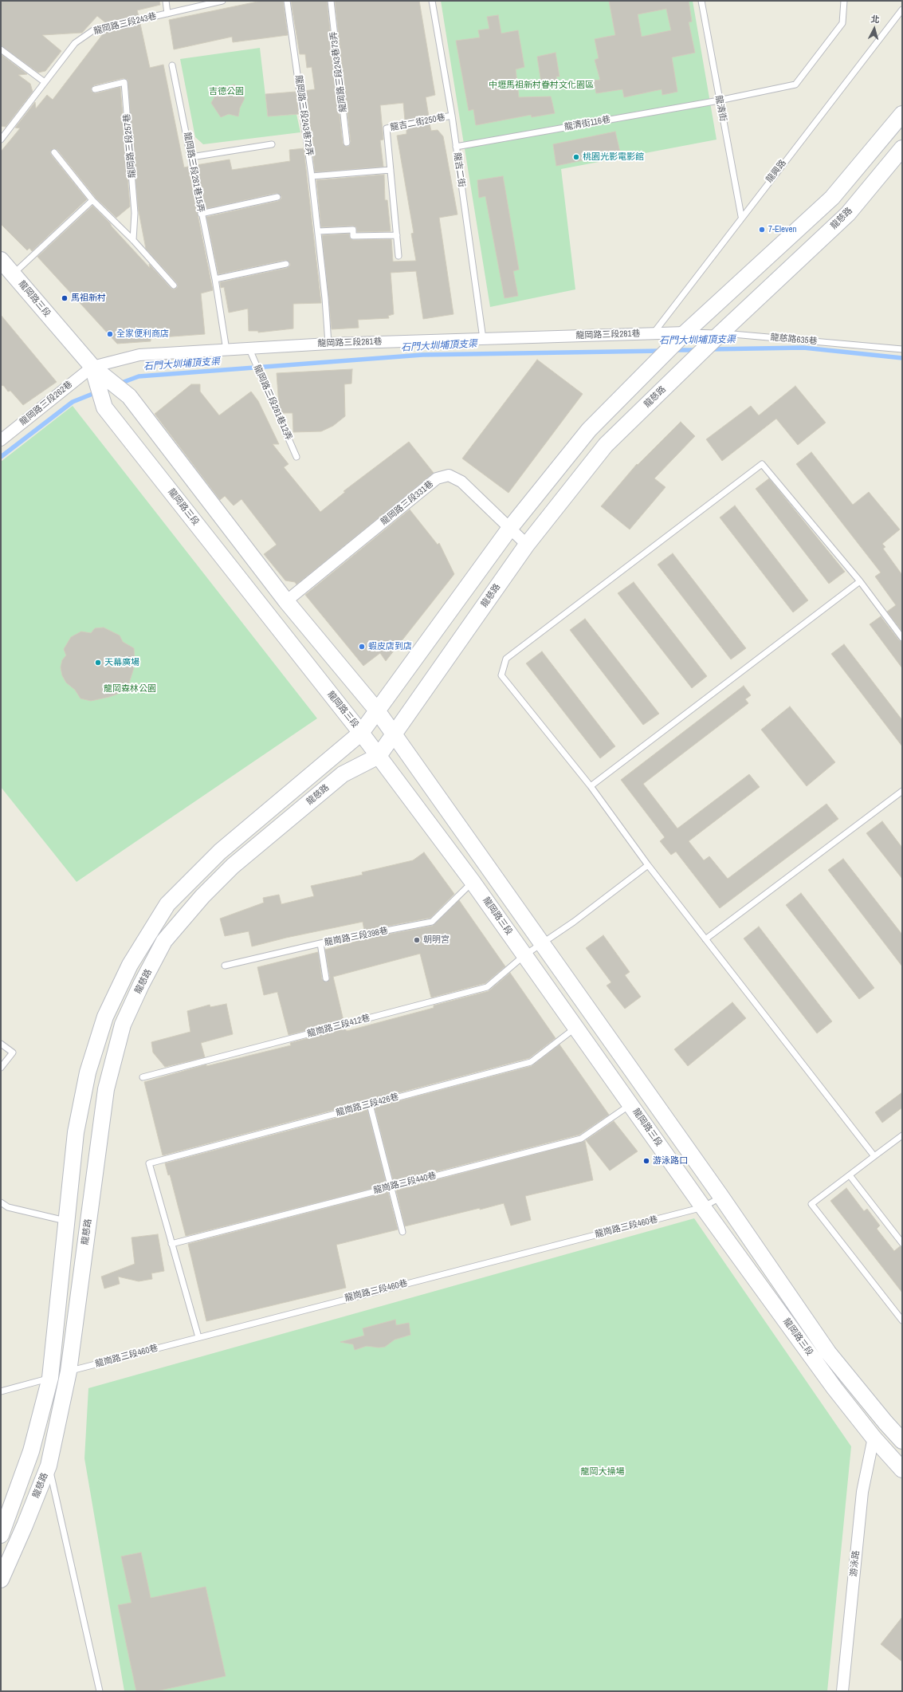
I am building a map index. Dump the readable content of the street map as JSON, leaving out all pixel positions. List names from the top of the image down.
{
  "streets": {
    "street": [
      "龍慈路",
      "龍岡路三段",
      "龍岡路三段281巷",
      "龍岡路三段262巷",
      "龍岡路三段331巷",
      "游泳路"
    ],
    "lane": [
      "龍岡路三段243巷",
      "龍岡路三段243巷73弄",
      "龍清街",
      "龍岡路三段243巷72弄",
      "龍吉二街250巷",
      "龍清街116巷",
      "龍岡路三段257巷",
      "龍吉二街",
      "龍興路",
      "龍岡路三段281巷15弄",
      "龍慈路635巷",
      "龍岡路三段281巷12弄",
      "龍崗路三段398巷",
      "龍崗路三段412巷",
      "龍崗路三段426巷",
      "龍崗路三段440巷",
      "龍崗路三段460巷"
    ]
  },
  "crossings": [
    ["龍清街", "龍清街116巷"],
    ["龍清街", "龍興路"],
    ["龍岡路三段243巷72弄", "龍岡路三段281巷"],
    ["龍吉二街250巷", "龍吉二街"],
    ["龍清街116巷", "龍吉二街"],
    ["龍吉二街", "龍岡路三段281巷"],
    ["龍興路", "龍岡路三段281巷"],
    ["龍岡路三段281巷15弄", "龍岡路三段281巷"],
    ["龍慈路", "龍岡路三段"],
    ["龍慈路", "龍慈路635巷"],
    ["龍慈路", "龍岡路三段331巷"],
    ["龍慈路", "龍崗路三段460巷"],
    ["龍岡路三段", "龍岡路三段281巷"],
    ["龍岡路三段", "龍岡路三段262巷"],
    ["龍岡路三段", "龍岡路三段331巷"],
    ["龍岡路三段", "龍崗路三段398巷"],
    ["龍岡路三段", "龍崗路三段412巷"],
    ["龍岡路三段", "龍崗路三段426巷"],
    ["龍岡路三段", "龍崗路三段440巷"],
    ["龍岡路三段", "龍崗路三段460巷"],
    ["龍岡路三段", "游泳路"],
    ["龍岡路三段281巷", "龍慈路635巷"],
    ["龍岡路三段281巷", "龍岡路三段281巷12弄"],
    ["龍岡路三段281巷", "龍岡路三段262巷"],
    ["龍崗路三段426巷", "龍崗路三段440巷"]
  ],
  "water": ["石門大圳埔頂支渠"],
  "parks": [
    "中壢馬祖新村眷村文化園區",
    "吉德公園",
    "龍岡森林公園",
    "龍岡大操場"
  ],
  "places": [
    "桃園光影電影館",
    "7-Eleven",
    "馬祖新村",
    "全家便利商店",
    "蝦皮店到店",
    "天幕廣場",
    "朝明宮",
    "游泳路口"
  ],
  "north": "top"
}
